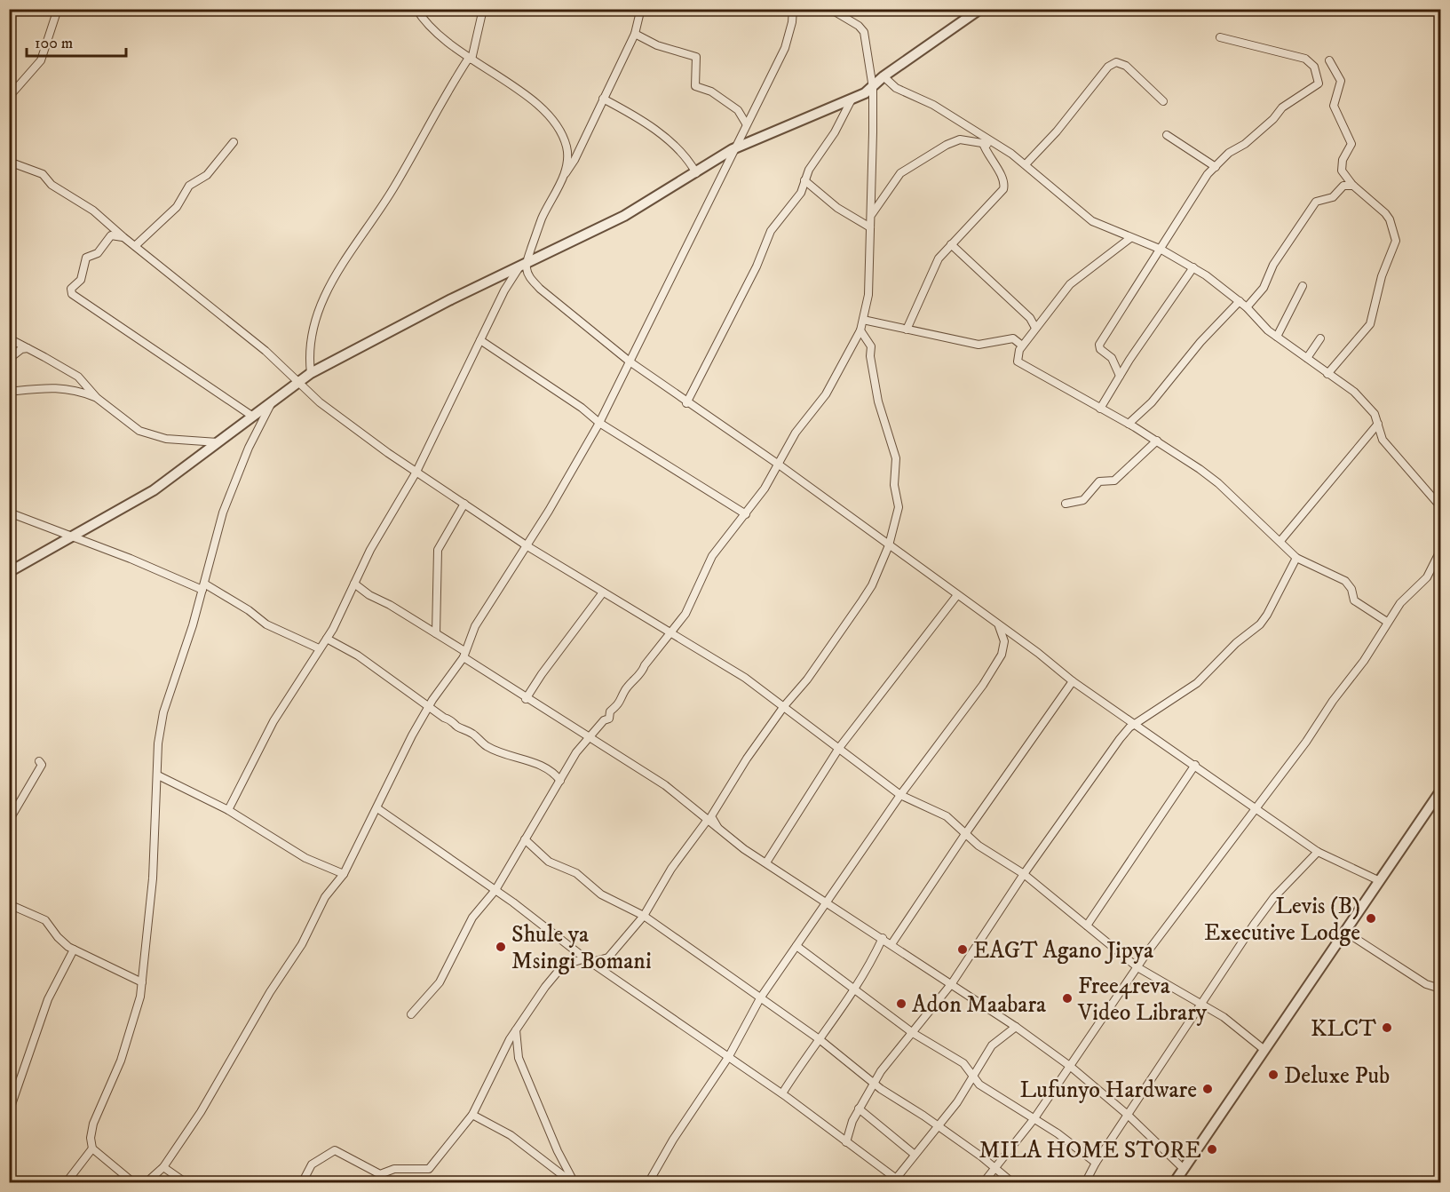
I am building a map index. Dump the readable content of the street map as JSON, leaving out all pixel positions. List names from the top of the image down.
{
  "places": [
    "Levis (B) Executive Lodge",
    "Shule ya Msingi Bomani",
    "EAGT Agano Jipya",
    "Free4reva Video Library",
    "Adon Maabara",
    "KLCT",
    "Deluxe Pub",
    "Lufunyo Hardware",
    "MILA HOME STORE"
  ],
  "scale_bar": "100 m"
}
